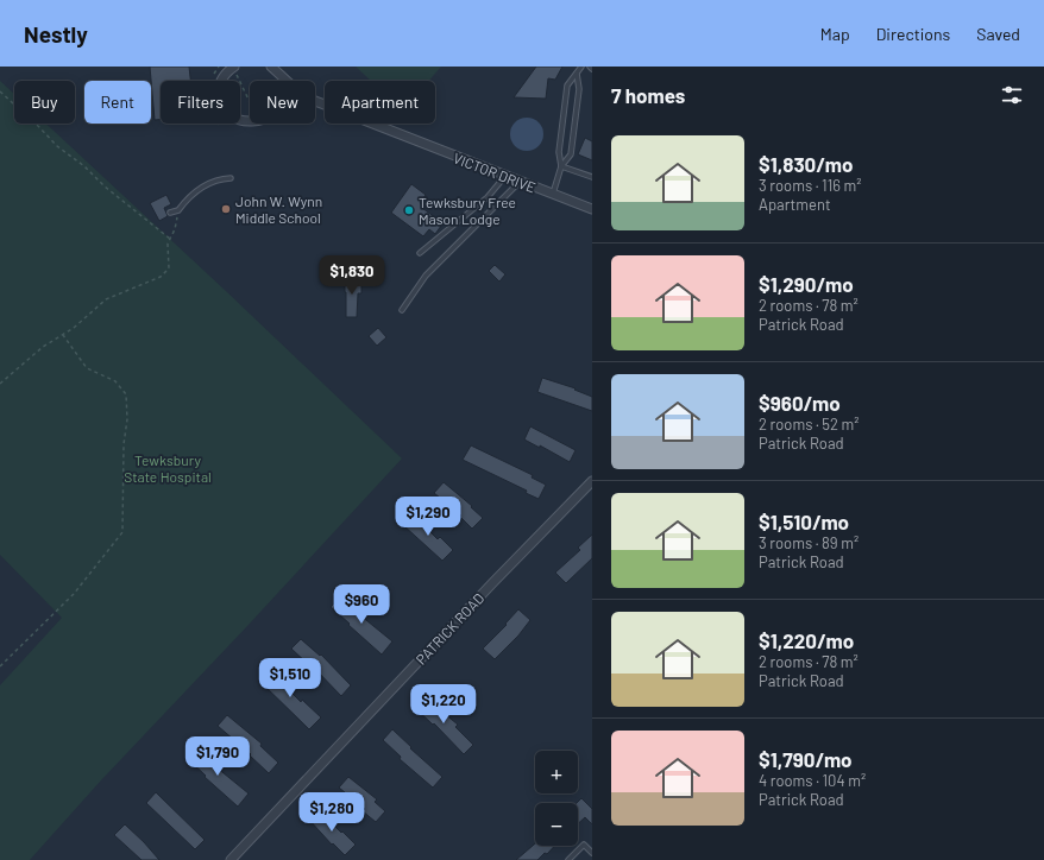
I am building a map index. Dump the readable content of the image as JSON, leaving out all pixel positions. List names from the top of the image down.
{
  "streets": {
    "street": ["VICTOR DRIVE", "PATRICK ROAD"]
  },
  "parks": ["Tewksbury State Hospital"],
  "places": ["John W. Wynn Middle School", "Tewksbury Free Mason Lodge"],
  "page": {
    "header": "Nestly",
    "nav": ["Map", "Directions", "Saved"],
    "heading": "7 homes",
    "chip": [
      "Buy",
      "Rent",
      "Filters",
      "New",
      "Apartment"
    ],
    "list": [
      {
        "name": "$1,830/mo",
        "note": "3 rooms · 116 m² · Apartment"
      },
      {
        "name": "$1,290/mo",
        "note": "2 rooms · 78 m² · Patrick Road"
      },
      {
        "name": "$960/mo",
        "note": "2 rooms · 52 m² · Patrick Road"
      },
      {
        "name": "$1,510/mo",
        "note": "3 rooms · 89 m² · Patrick Road"
      },
      {
        "name": "$1,220/mo",
        "note": "2 rooms · 78 m² · Patrick Road"
      },
      {
        "name": "$1,790/mo",
        "note": "4 rooms · 104 m² · Patrick Road"
      }
    ],
    "price": [
      "$1,830",
      "$1,290",
      "$960",
      "$1,510",
      "$1,220",
      "$1,790",
      "$1,280"
    ],
    "map_buttons": ["+", "−"]
  }
}
